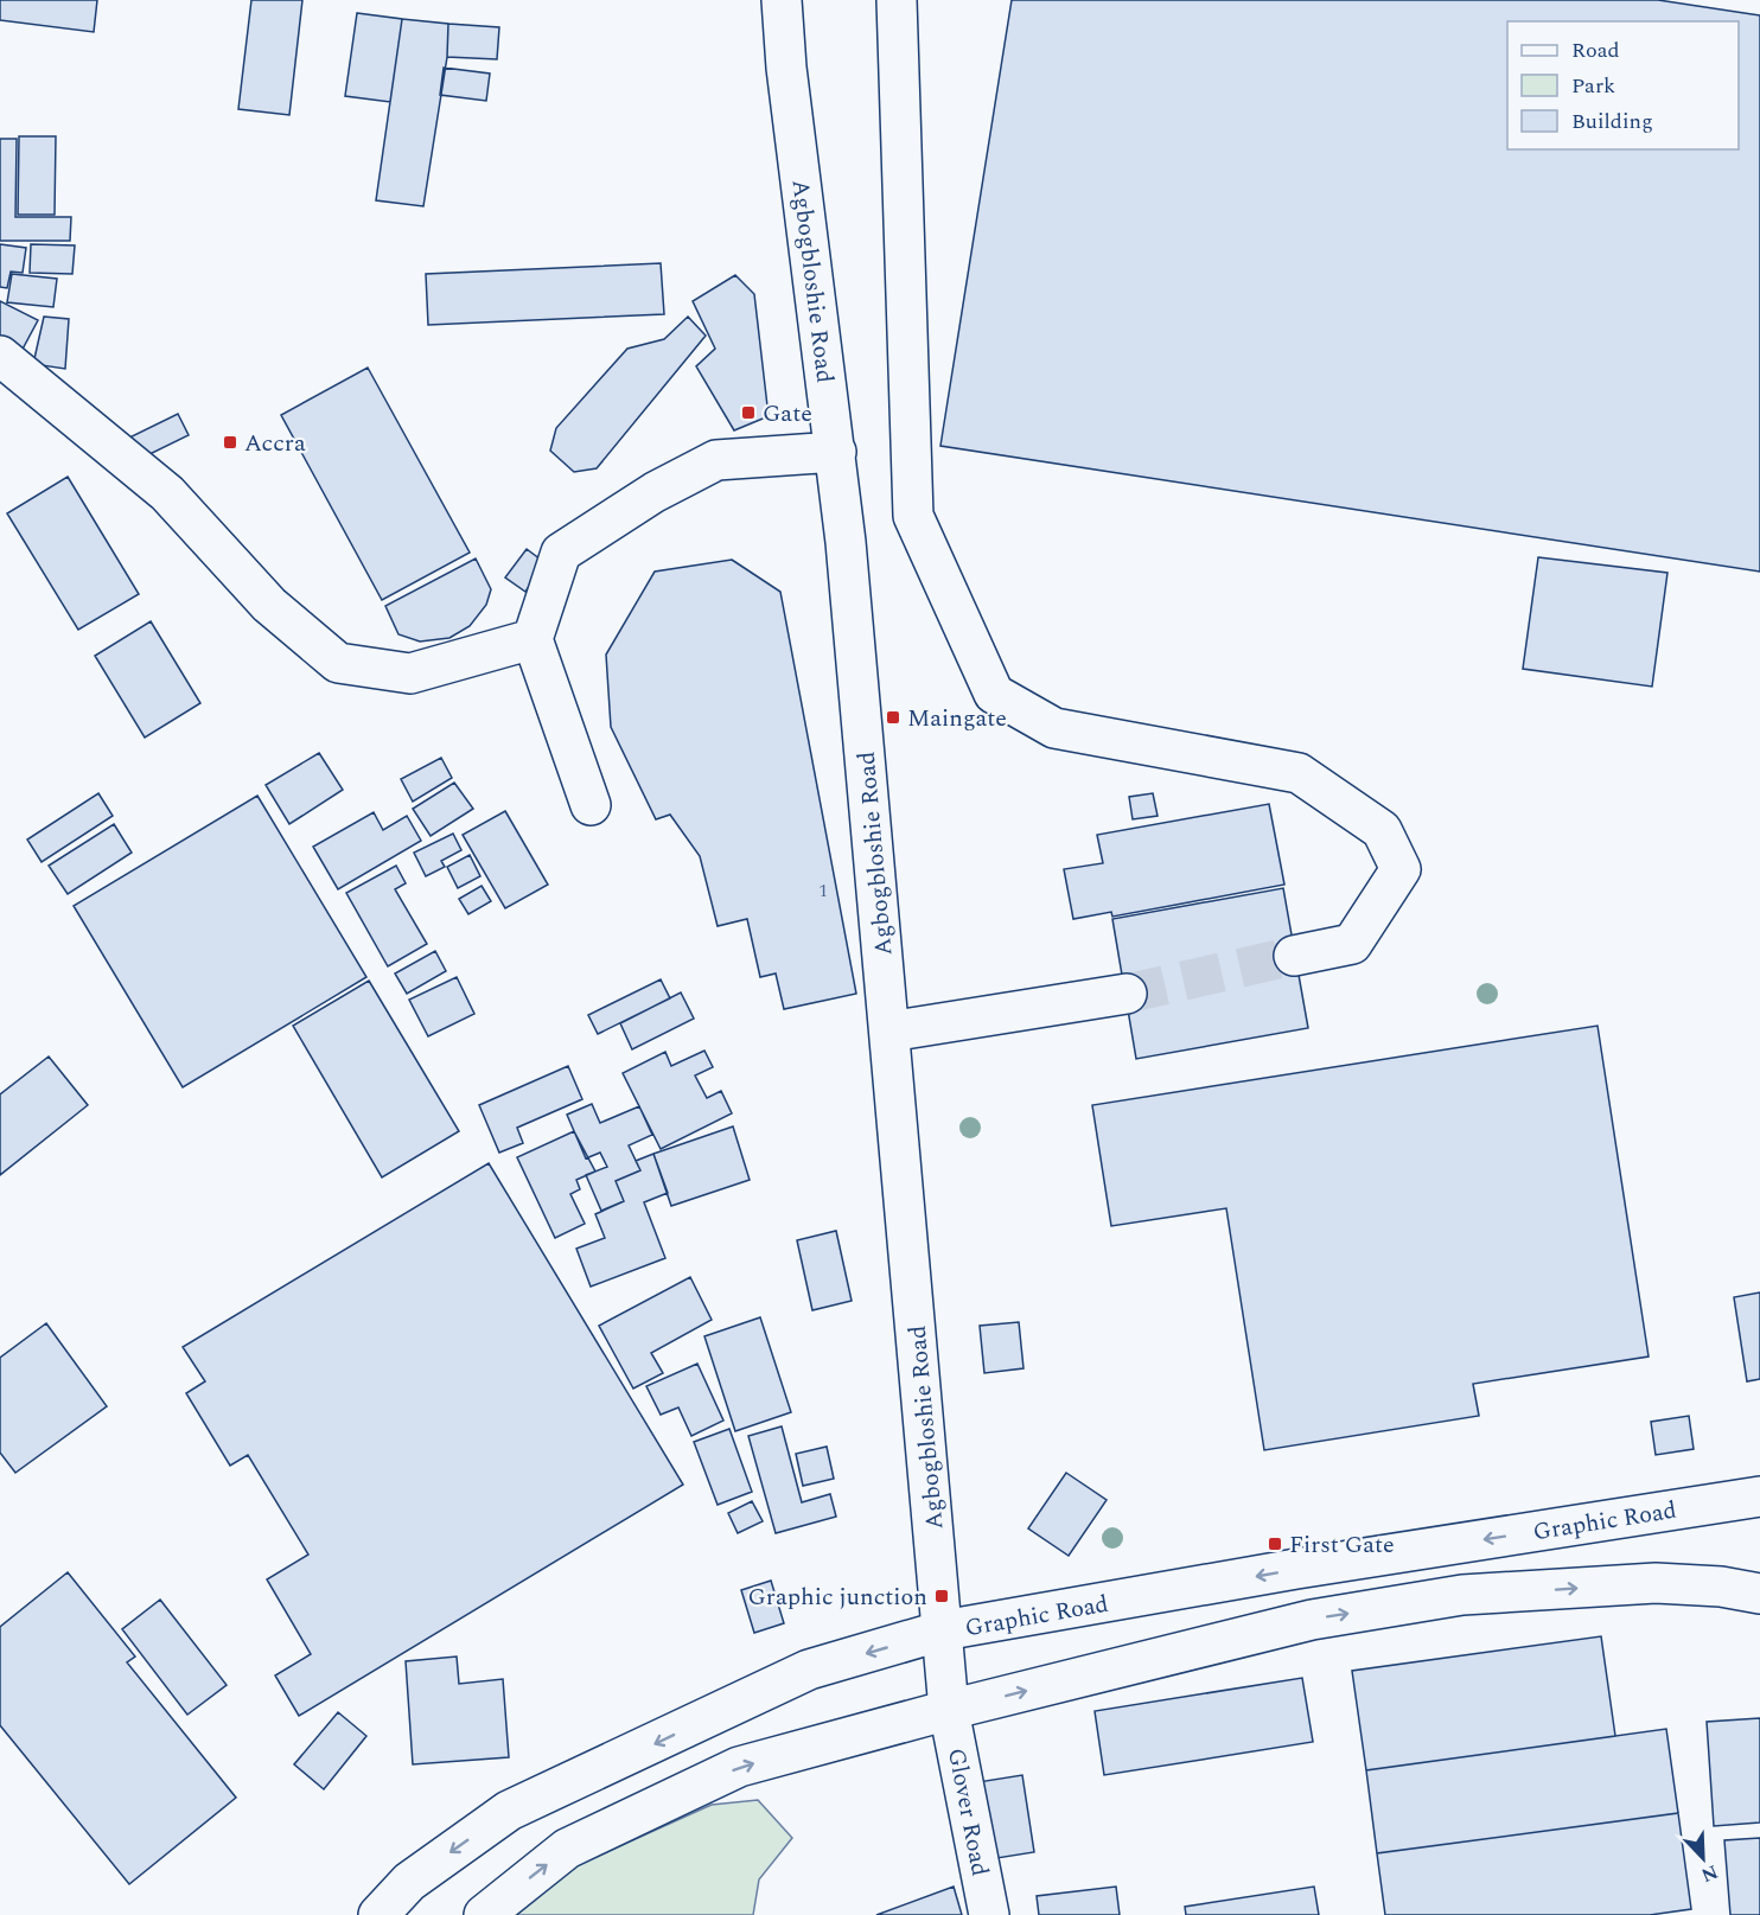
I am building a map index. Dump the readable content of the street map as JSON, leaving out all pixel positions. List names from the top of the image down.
{
  "streets": {
    "main road": ["Agbogbloshie Road", "Graphic Road", "Glover Road"]
  },
  "crossings": [
    ["Agbogbloshie Road", "Graphic Road"],
    ["Agbogbloshie Road", "Glover Road"]
  ],
  "places": {
    "transit": [
      "Gate",
      "Accra",
      "Maingate",
      "First Gate",
      "Graphic junction"
    ]
  },
  "house_numbers": ["1"],
  "legend": ["Road", "Park", "Building"],
  "north": "bottom right"
}
